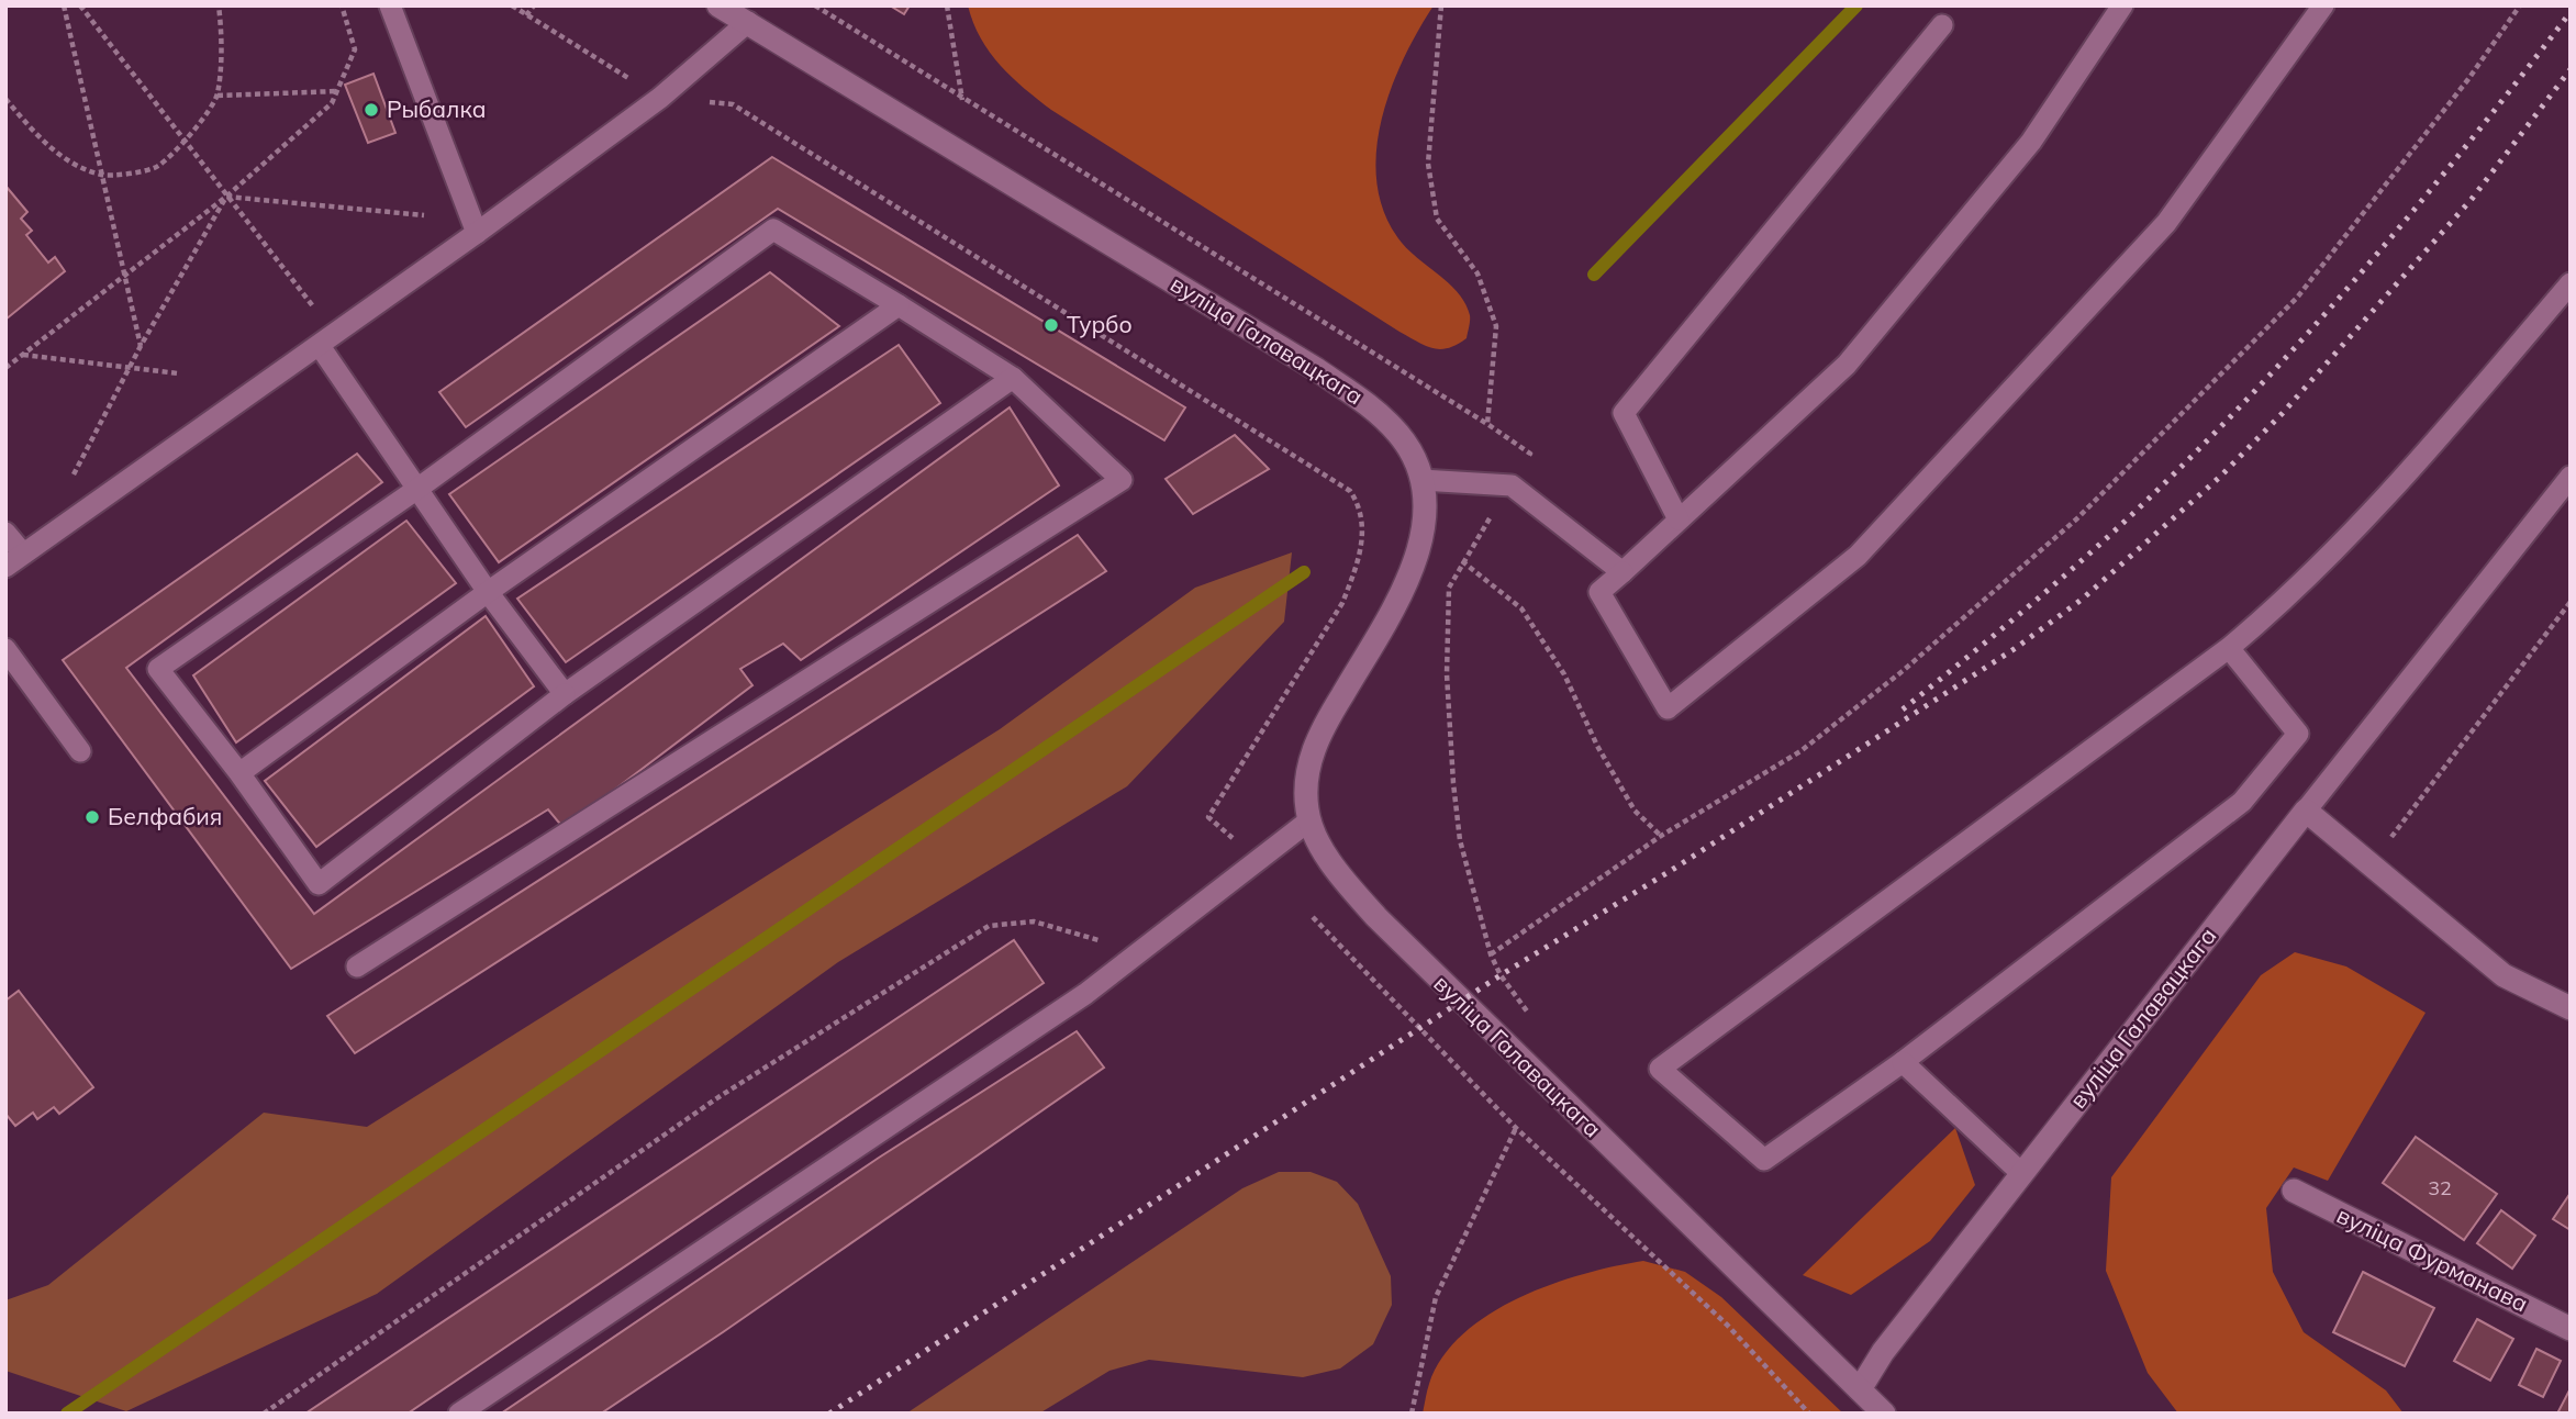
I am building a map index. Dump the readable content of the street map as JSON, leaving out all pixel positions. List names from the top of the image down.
{
  "streets": {
    "street": ["вуліца Галавацкага", "вуліца Фурманава"]
  },
  "places": ["Рыбалка", "Турбо", "Белфабия"],
  "house_numbers": ["32"]
}
